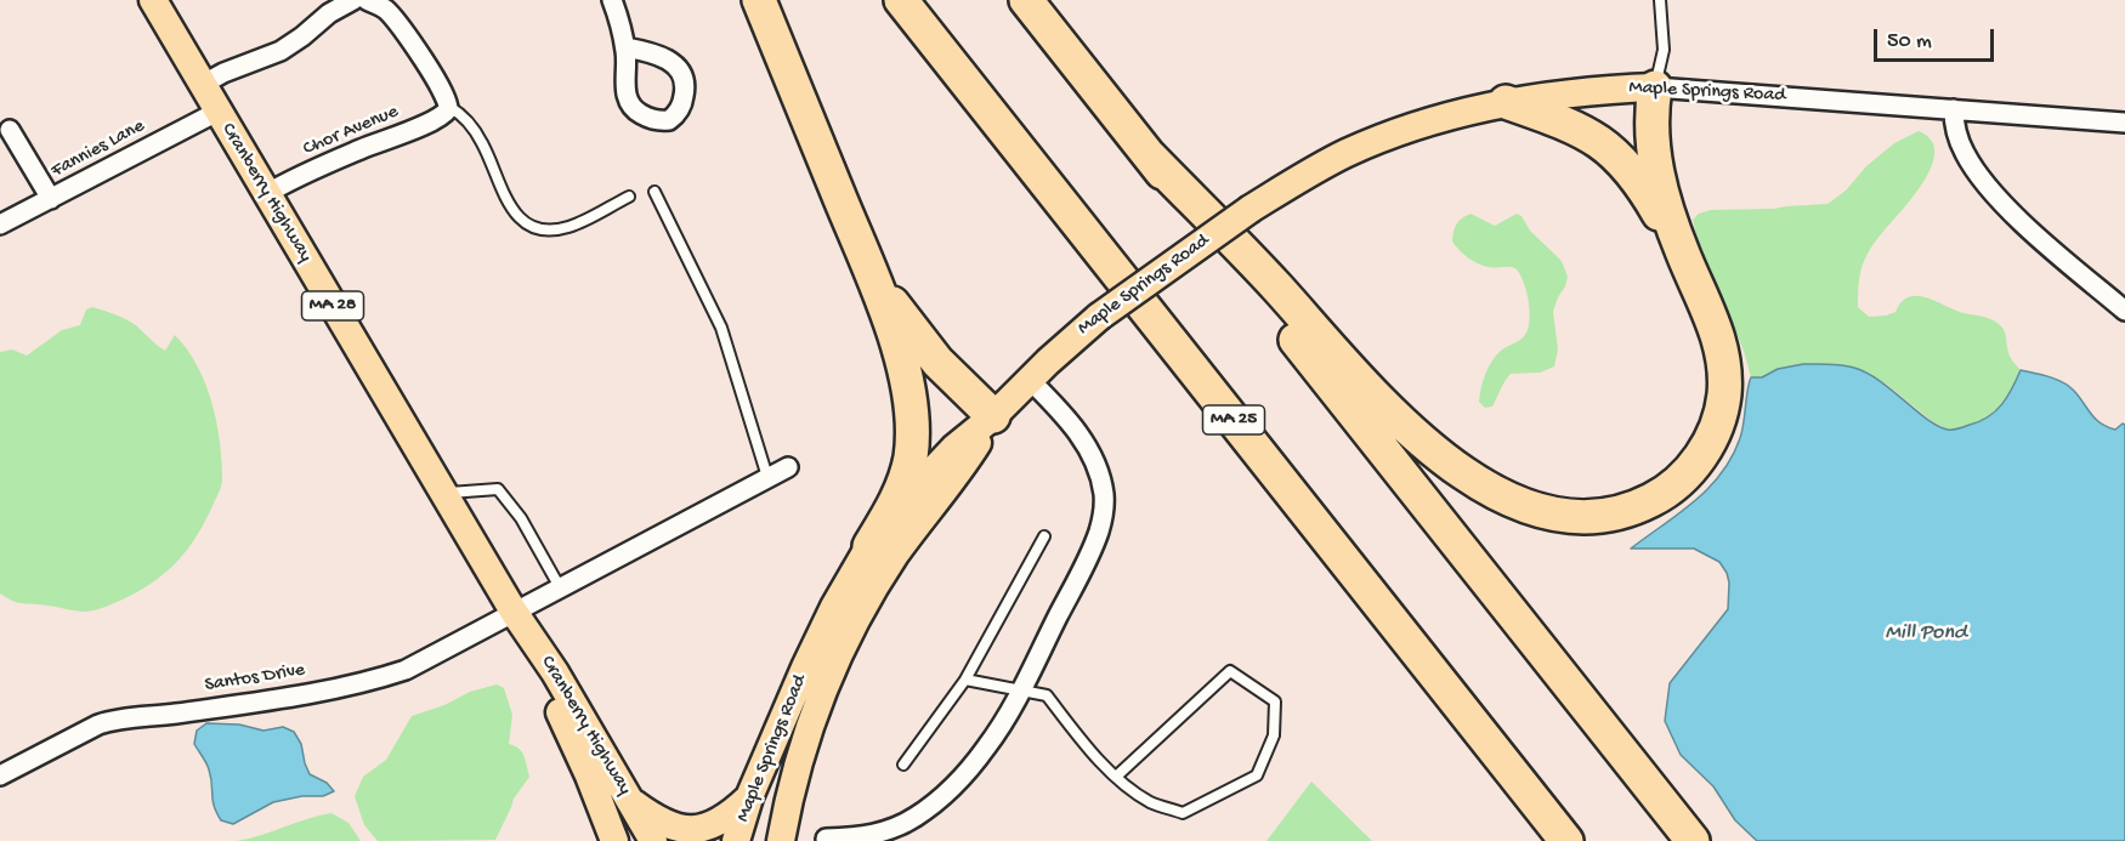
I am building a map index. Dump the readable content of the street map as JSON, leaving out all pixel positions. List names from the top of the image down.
{
  "streets": {
    "highway": ["MA 25"],
    "main road": ["Maple Springs Road", "Cranberry Highway", "MA 28"],
    "street": ["Chor Avenue", "Fannies Lane", "Santos Drive"]
  },
  "crossings": [
    ["Chor Avenue", "Cranberry Highway"],
    ["Fannies Lane", "Cranberry Highway"],
    ["Cranberry Highway", "Santos Drive"]
  ],
  "water": ["Mill Pond"],
  "scale_bar": "50 m"
}
